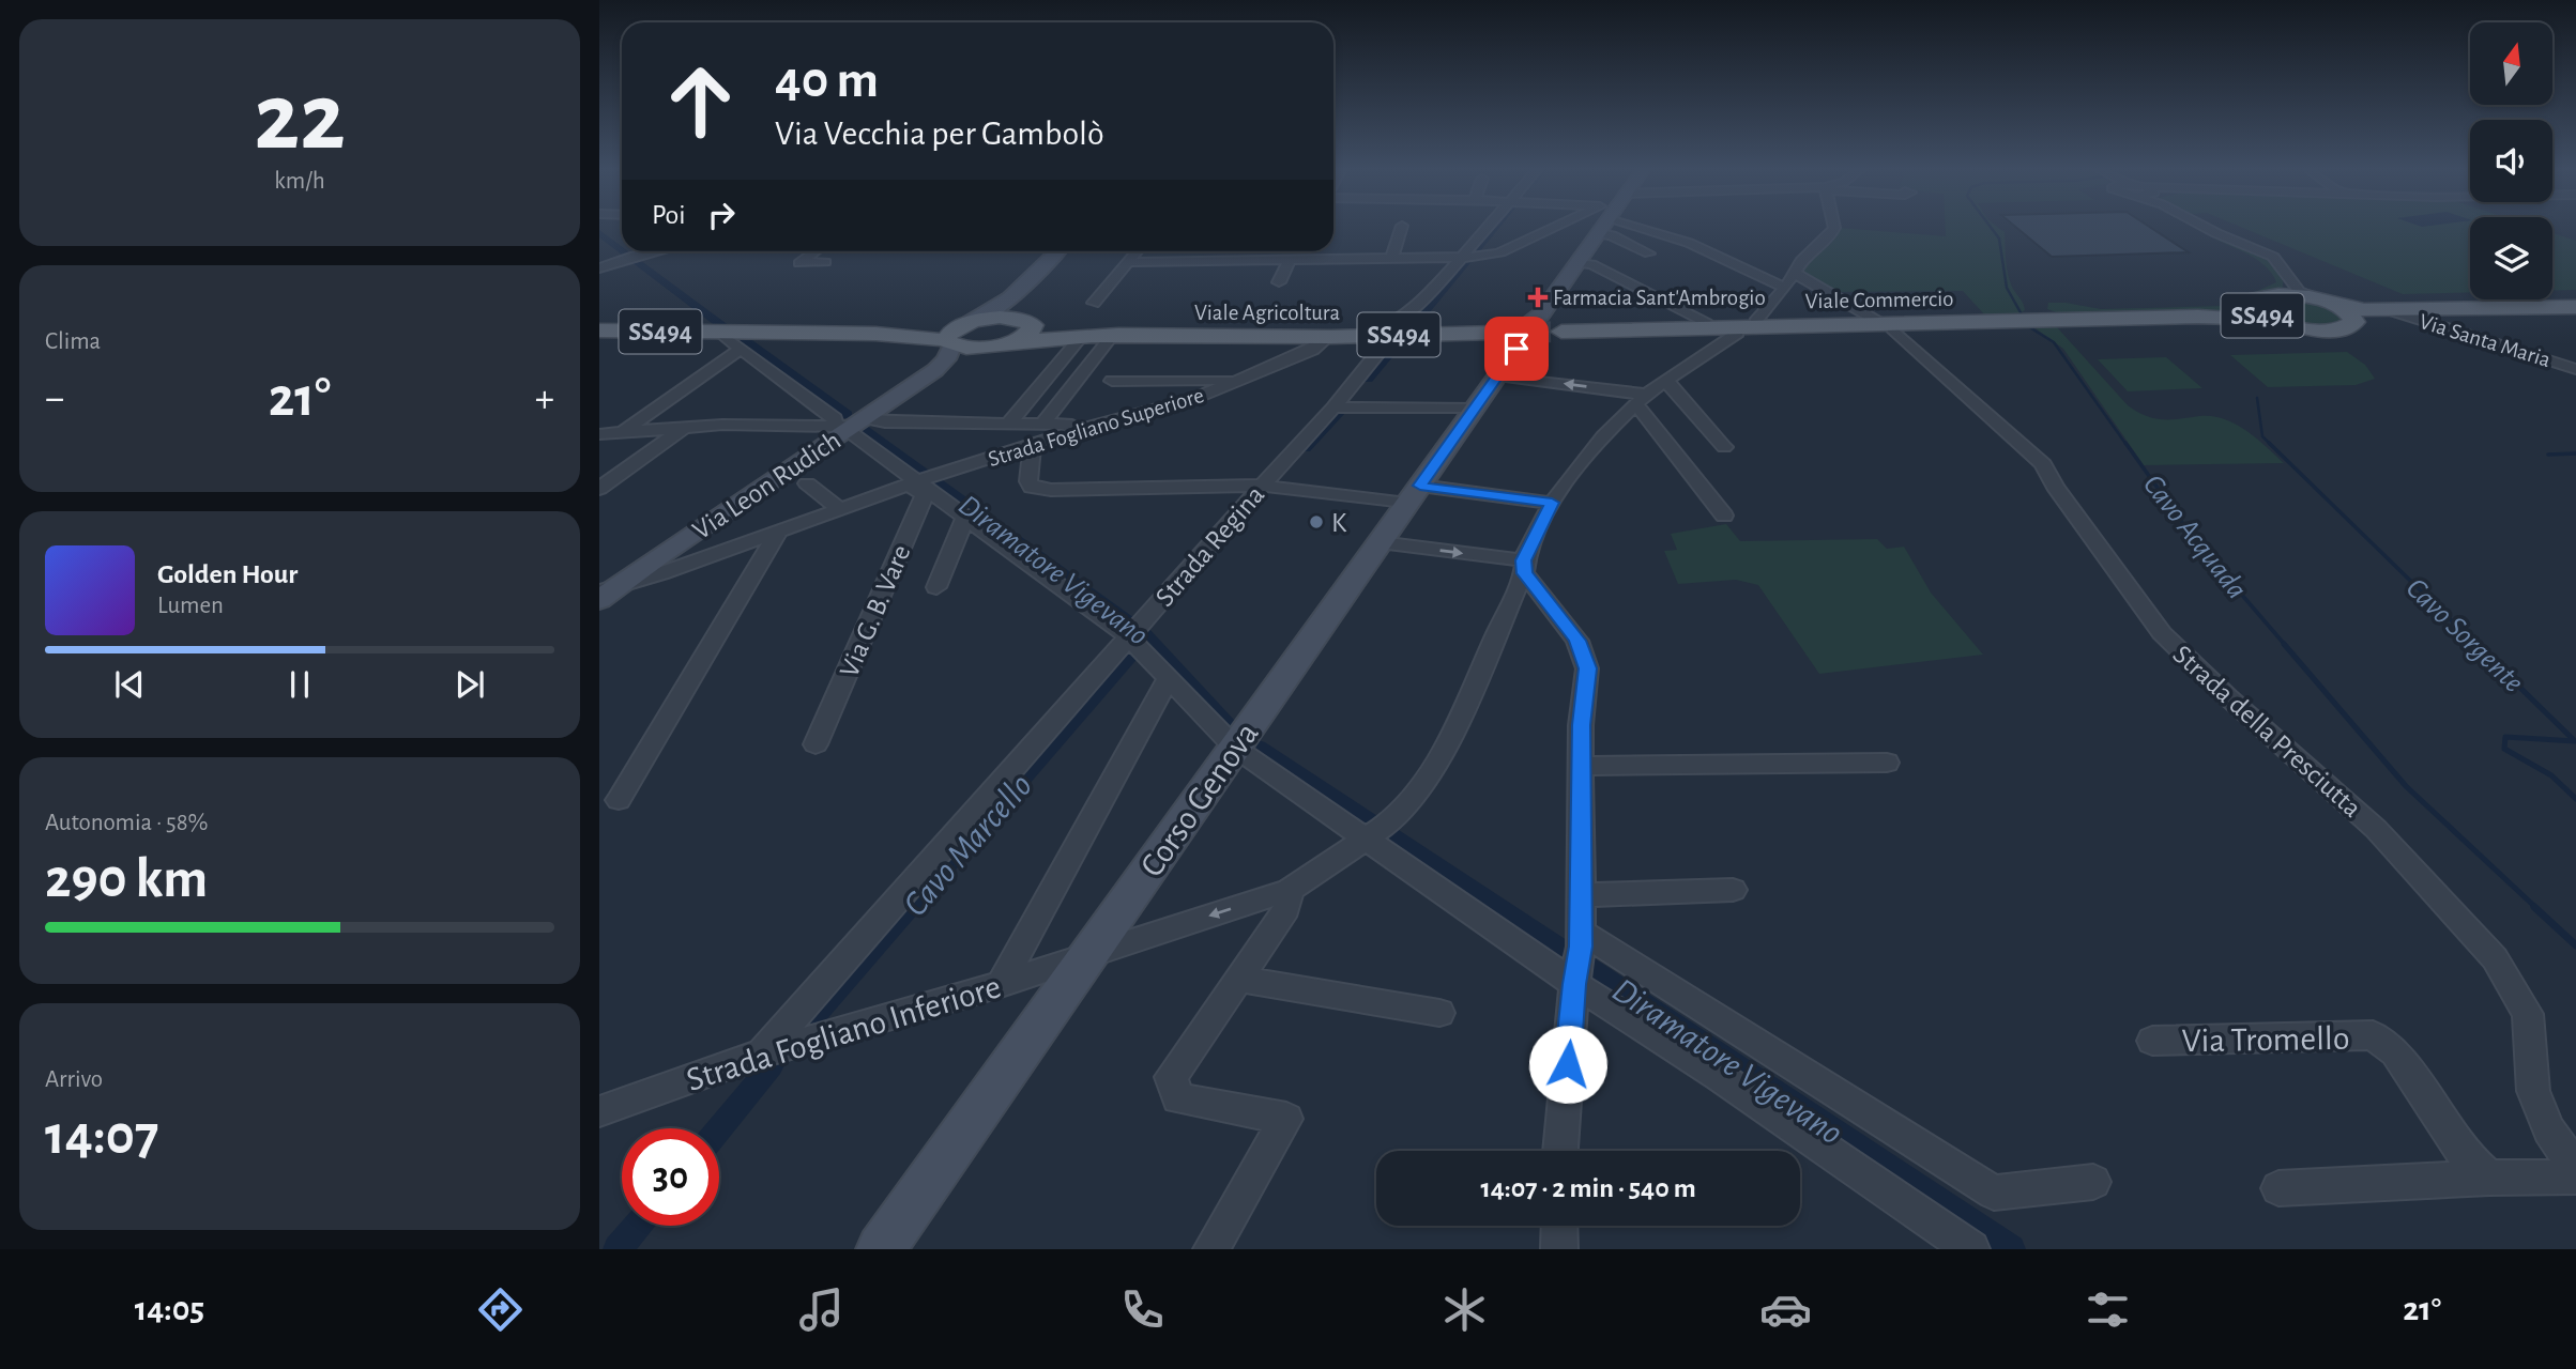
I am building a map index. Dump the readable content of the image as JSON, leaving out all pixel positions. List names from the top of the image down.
{
  "streets": {
    "main road": [
      "Viale Commercio",
      "Viale Agricoltura",
      "SS494",
      "Via Leon Rudich",
      "Corso Genova"
    ],
    "street": [
      "Via Santa Maria",
      "Strada Fogliano Superiore",
      "Strada Regina",
      "Via G. B. Vare",
      "Strada della Presciutta",
      "Strada Fogliano Inferiore",
      "Via Tromello"
    ]
  },
  "crossings": [
    ["Viale Commercio", "Viale Agricoltura"],
    ["Viale Commercio", "SS494"],
    ["Viale Commercio", "Strada della Presciutta"],
    ["Viale Commercio", "Corso Genova"],
    ["Viale Agricoltura", "Corso Genova"],
    ["SS494", "Via Santa Maria"],
    ["SS494", "Strada della Presciutta"],
    ["Strada Fogliano Superiore", "Via Leon Rudich"],
    ["Strada Fogliano Superiore", "Via G. B. Vare"],
    ["Strada Regina", "Strada Fogliano Inferiore"],
    ["Corso Genova", "Strada Fogliano Inferiore"]
  ],
  "water": [
    "Cavo Acquada",
    "Diramatore Vigevano",
    "Cavo Sorgente",
    "Cavo Marcello"
  ],
  "places": {
    "health": ["Farmacia Sant'Ambrogio"],
    "other": ["K"]
  },
  "north": "top",
  "page": {
    "tile": [
      ["22", "km/h"],
      "Clima",
      ["Autonomia · 58%", "290 km"],
      ["Arrivo", "14:07"]
    ],
    "turn": ["40 m", "Via Vecchia per Gambolò"],
    "then": "Poi",
    "heat": ["−", "21°", "+"],
    "song": ["Golden Hour", "Lumen"],
    "limit": "30",
    "trip": "14:07 · 2 min · 540 m",
    "tabs": ["14:05", "21°"]
  }
}
